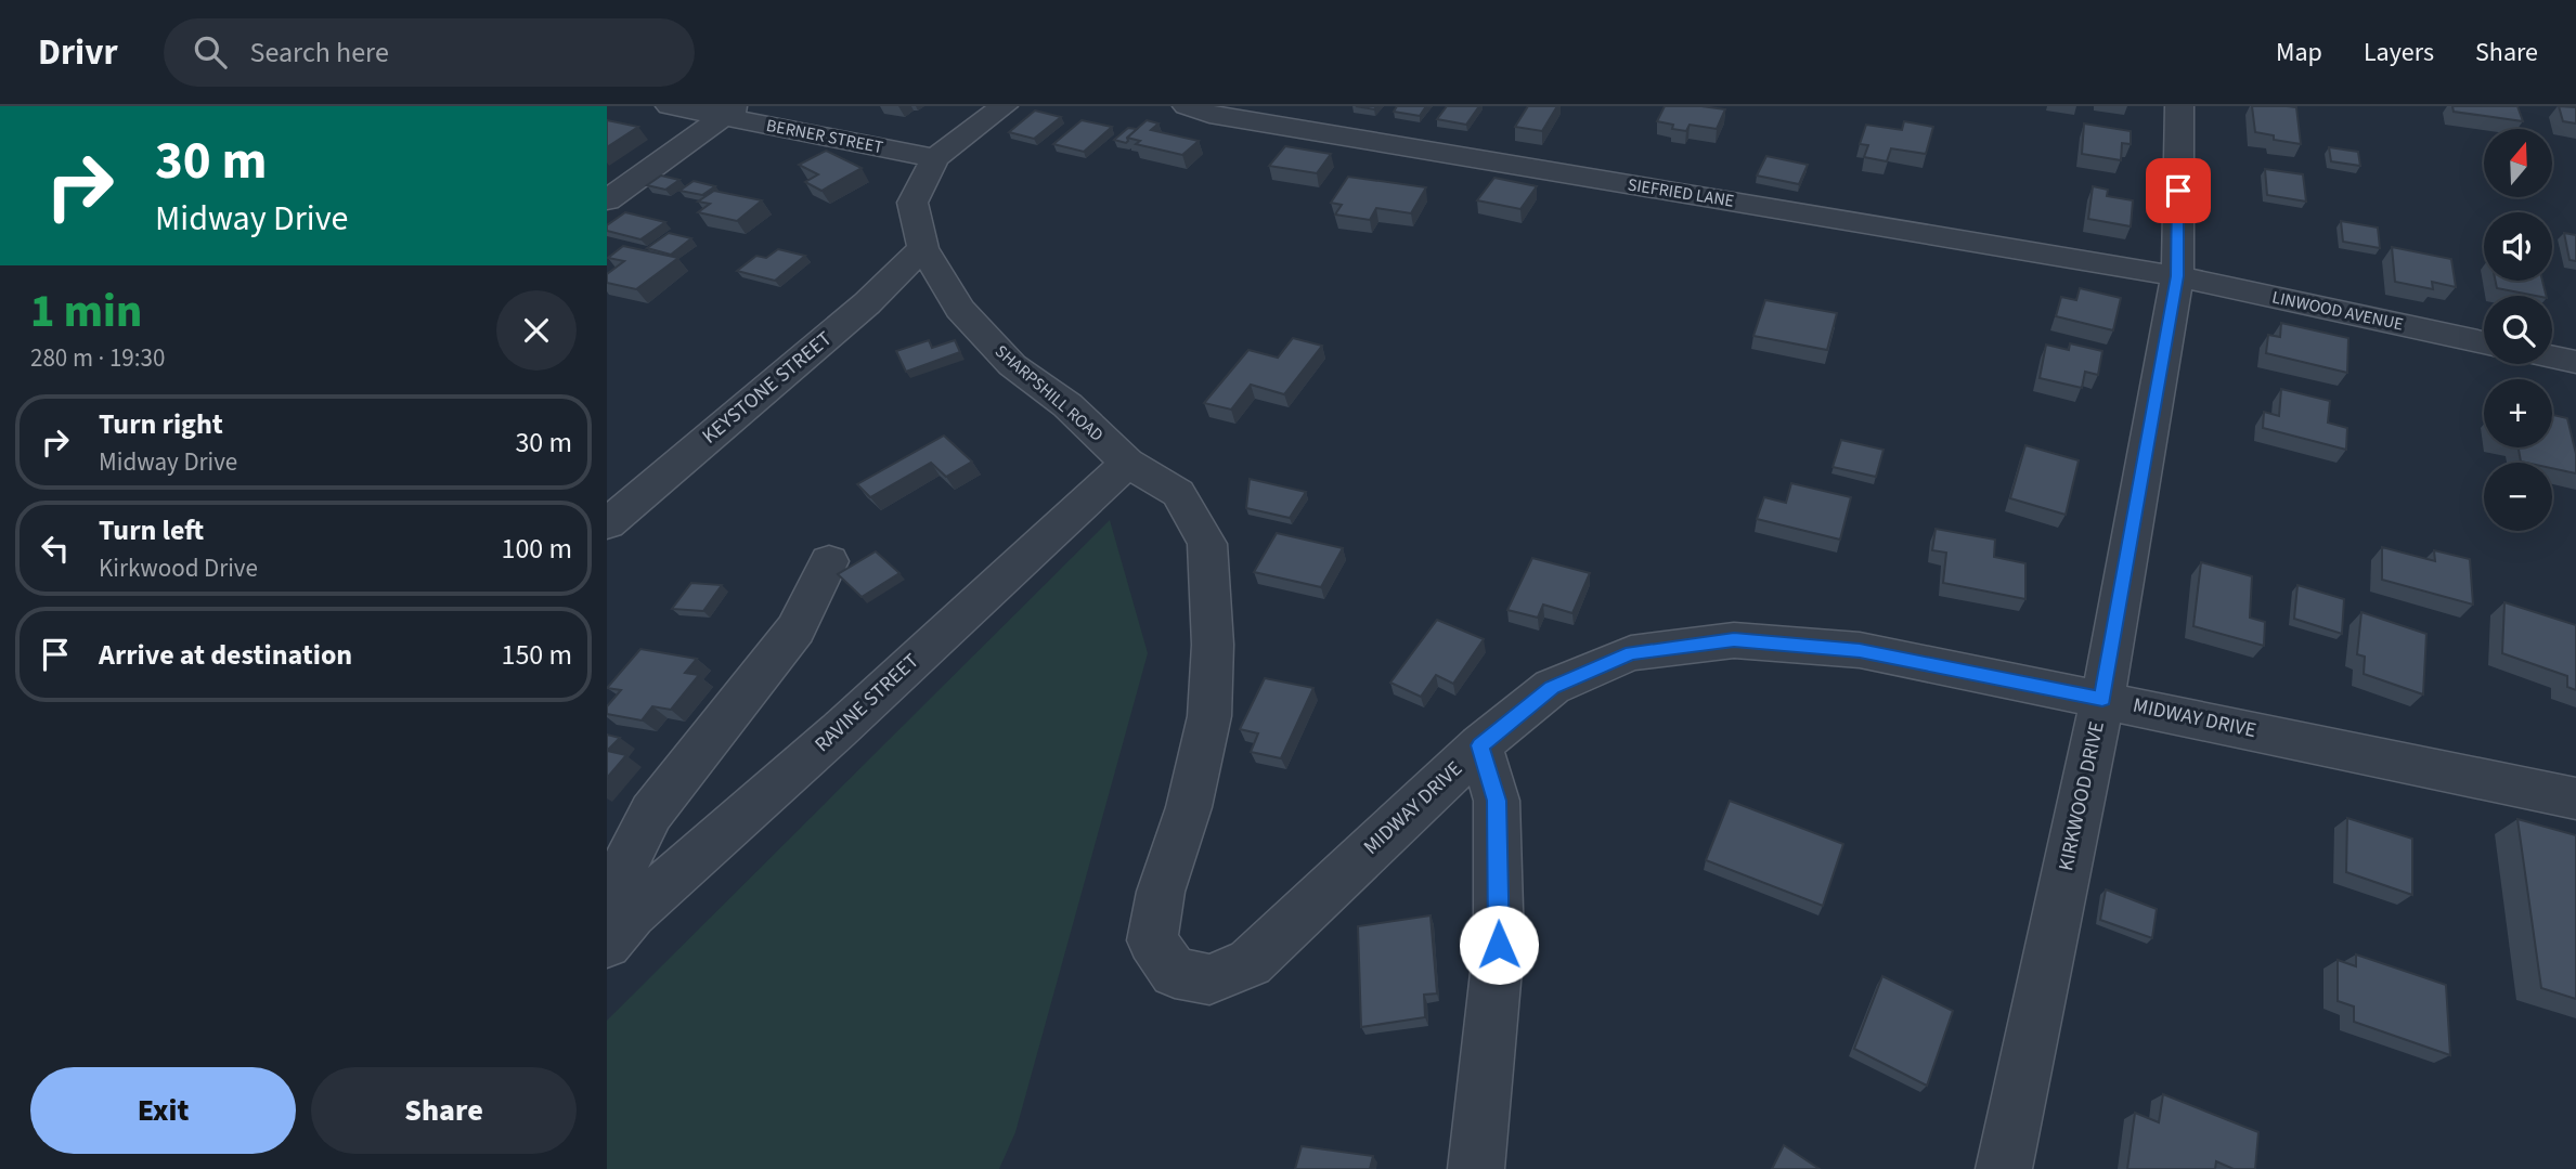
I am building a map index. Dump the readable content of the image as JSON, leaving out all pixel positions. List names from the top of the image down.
{
  "streets": {
    "street": [
      "BERNER STREET",
      "SIEFRIED LANE",
      "LINWOOD AVENUE",
      "KEYSTONE STREET",
      "SHARPSHILL ROAD",
      "RAVINE STREET",
      "MIDWAY DRIVE",
      "KIRKWOOD DRIVE"
    ]
  },
  "crossings": [
    ["BERNER STREET", "SHARPSHILL ROAD"],
    ["SIEFRIED LANE", "LINWOOD AVENUE"],
    ["SIEFRIED LANE", "KIRKWOOD DRIVE"],
    ["LINWOOD AVENUE", "KIRKWOOD DRIVE"],
    ["KEYSTONE STREET", "SHARPSHILL ROAD"],
    ["SHARPSHILL ROAD", "RAVINE STREET"],
    ["SHARPSHILL ROAD", "MIDWAY DRIVE"],
    ["RAVINE STREET", "MIDWAY DRIVE"],
    ["MIDWAY DRIVE", "KIRKWOOD DRIVE"]
  ],
  "north": "top",
  "page": {
    "header": "Drivr",
    "search": "Search here",
    "nav": ["Map", "Layers", "Share"],
    "turn": ["30 m", "Midway Drive"],
    "map_buttons": ["+", "−"],
    "heading": ["1 min", "280 m · 19:30"],
    "list": [
      {
        "name": "Turn right",
        "note": "Midway Drive",
        "value": "30 m"
      },
      {
        "name": "Turn left",
        "note": "Kirkwood Drive",
        "value": "100 m"
      },
      {
        "name": "Arrive at destination",
        "value": "150 m"
      }
    ],
    "buttons": ["Exit", "Share"]
  }
}
